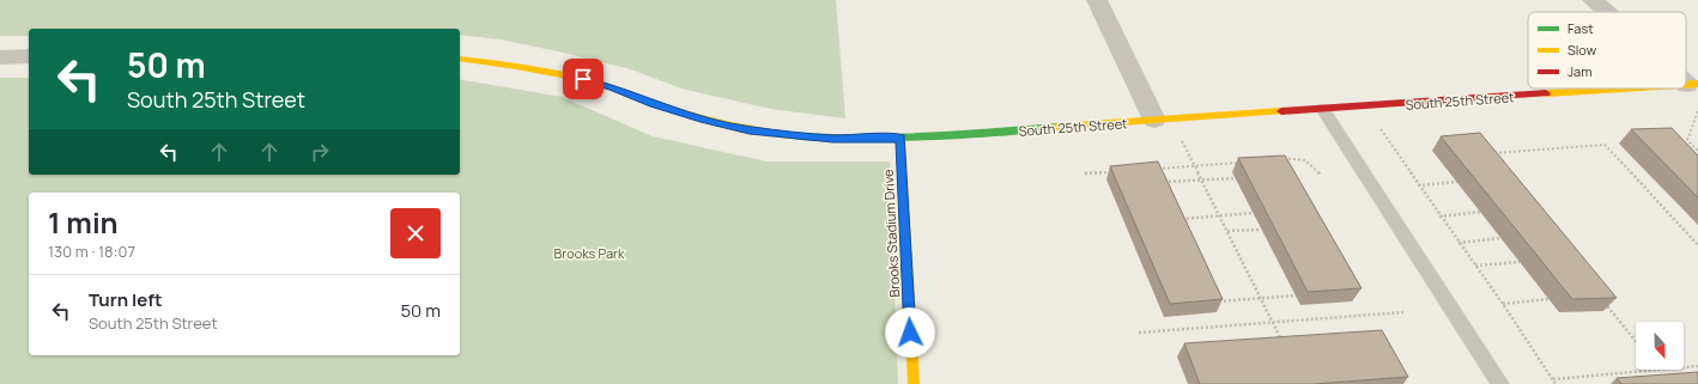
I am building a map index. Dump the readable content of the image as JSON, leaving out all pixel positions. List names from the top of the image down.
{
  "streets": {
    "street": ["South 25th Street", "Brooks Stadium Drive"]
  },
  "crossings": [
    ["South 25th Street", "Brooks Stadium Drive"]
  ],
  "parks": ["Brooks Park"],
  "legend": ["Fast", "Slow", "Jam"],
  "north": "bottom",
  "page": {
    "turn": ["50 m", "South 25th Street"],
    "heading": ["1 min", "130 m · 18:07"],
    "list": [
      {
        "name": "Turn left",
        "note": "South 25th Street",
        "value": "50 m"
      }
    ]
  }
}
